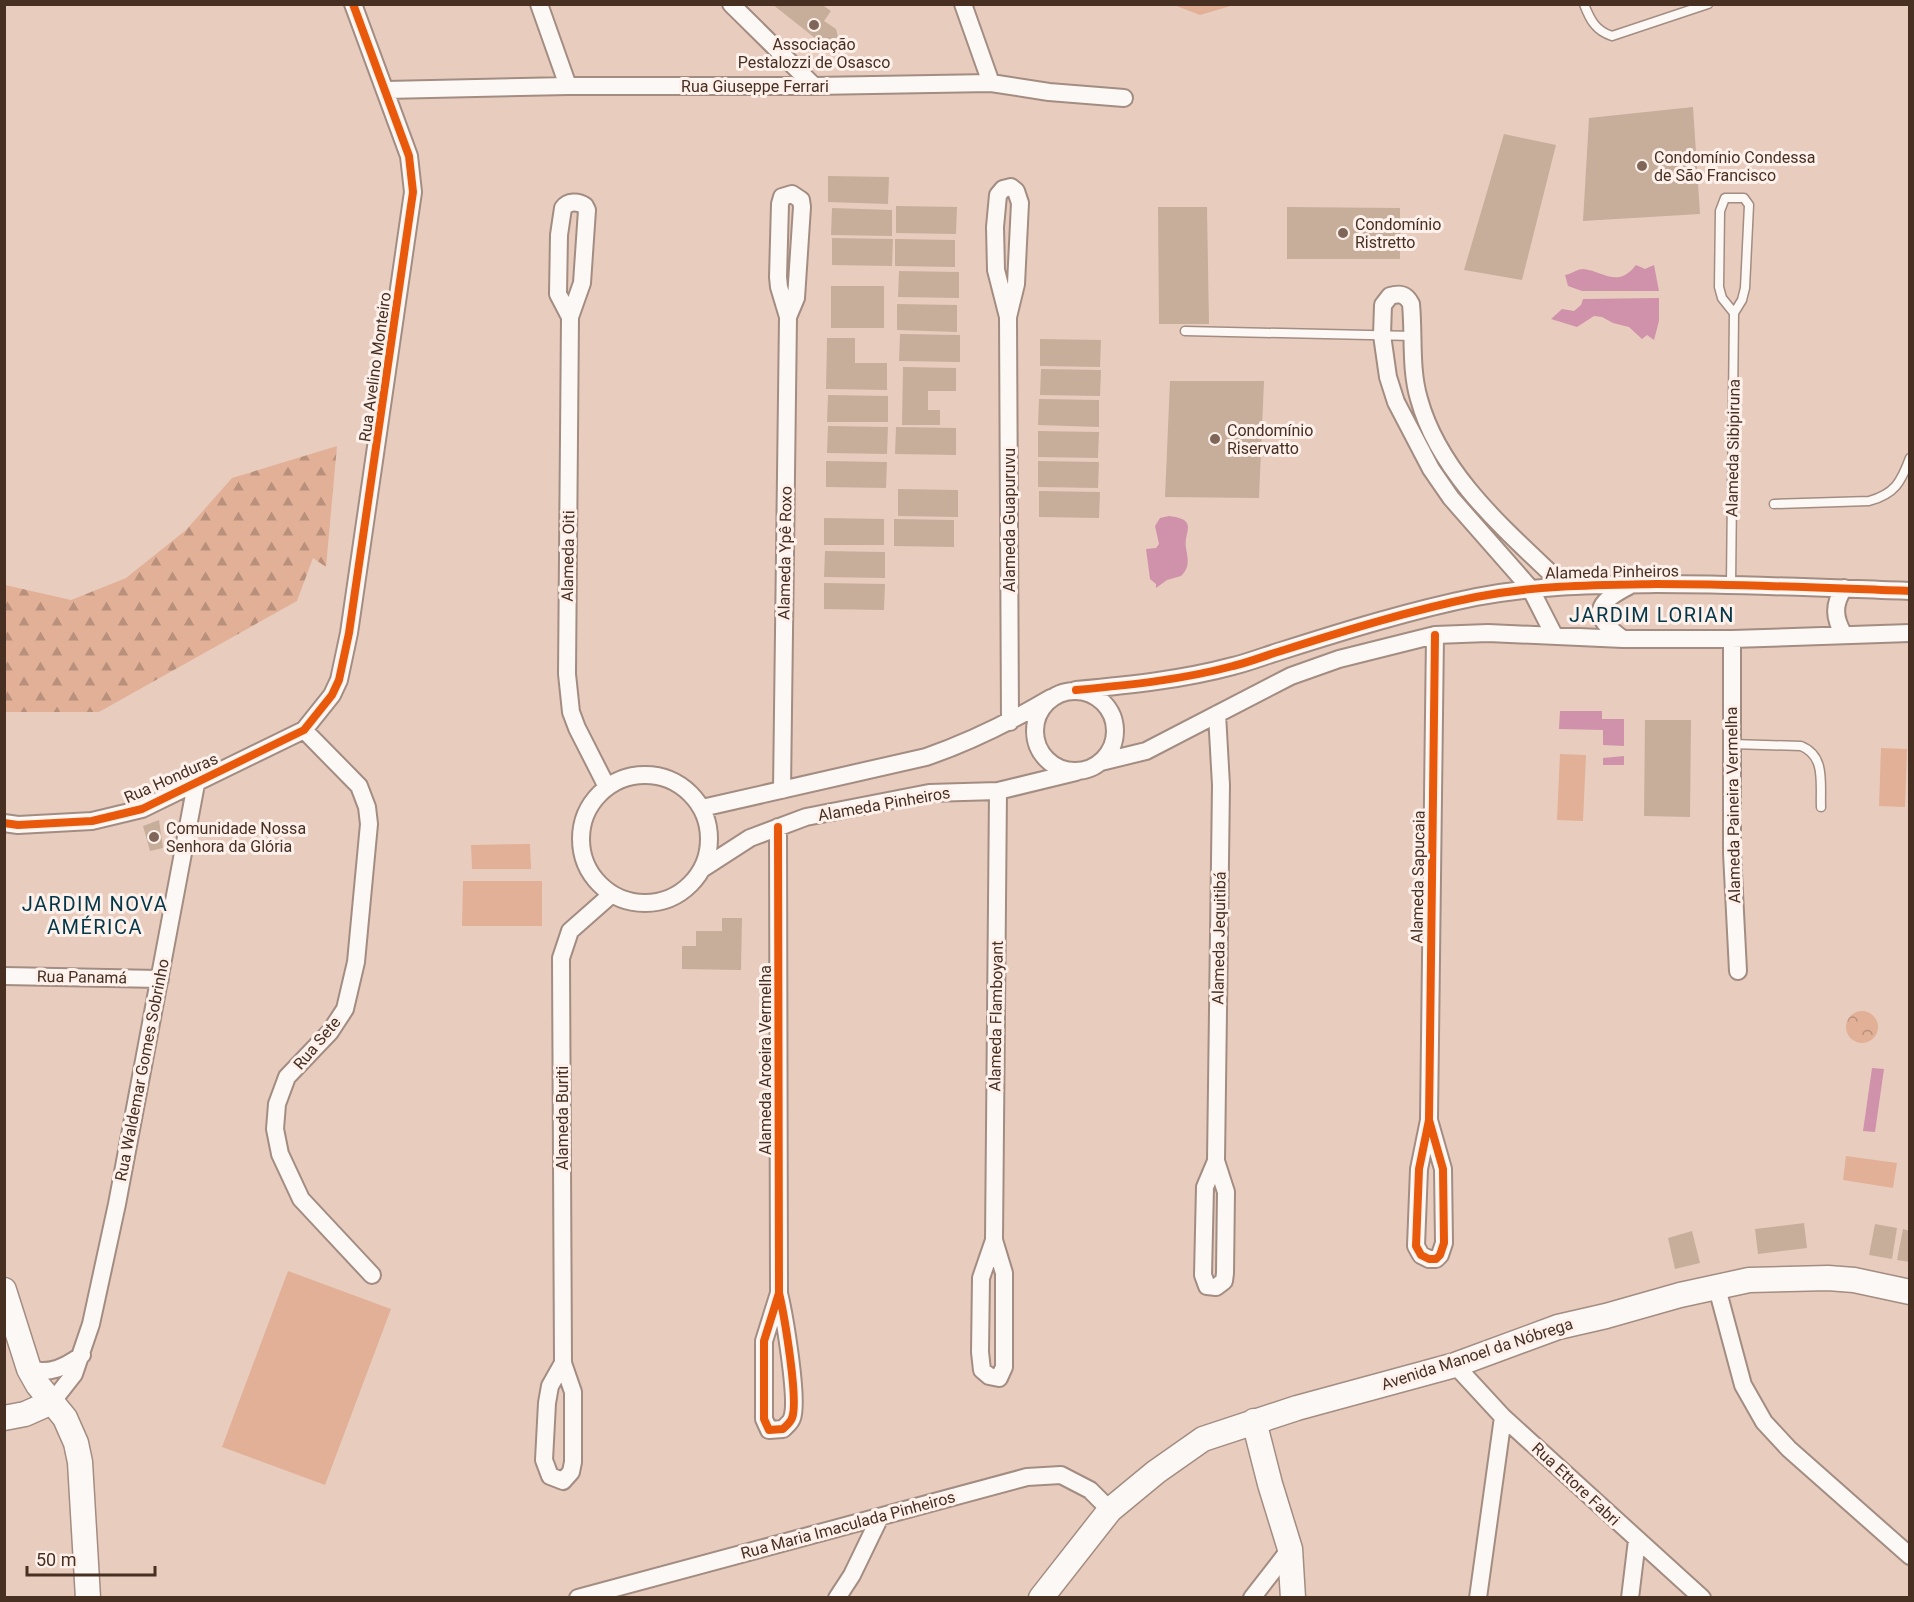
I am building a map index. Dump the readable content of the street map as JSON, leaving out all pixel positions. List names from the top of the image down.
{
  "streets": {
    "main road": ["Rua Waldemar Gomes Sobrinho", "Avenida Manoel da Nóbrega"],
    "street": [
      "Rua Giuseppe Ferrari",
      "Rua Avelino Monteiro",
      "Alameda Guapuruvu",
      "Alameda Ypê Roxo",
      "Alameda Oiti",
      "Alameda Pinheiros",
      "Rua Honduras",
      "Alameda Paineira Vermelha",
      "Alameda Sapucaia",
      "Alameda Jequitibá",
      "Rua Panamá",
      "Alameda Flamboyant",
      "Rua Sete",
      "Alameda Aroeira Vermelha",
      "Alameda Buriti",
      "Rua Ettore Fabri",
      "Rua Maria Imaculada Pinheiros"
    ],
    "lane": ["Alameda Sibipiruna"]
  },
  "crossings": [
    ["Rua Giuseppe Ferrari", "Rua Avelino Monteiro"],
    ["Rua Avelino Monteiro", "Rua Honduras"],
    ["Rua Avelino Monteiro", "Rua Sete"],
    ["Alameda Sibipiruna", "Alameda Pinheiros"],
    ["Alameda Guapuruvu", "Alameda Pinheiros"],
    ["Alameda Ypê Roxo", "Alameda Pinheiros"],
    ["Alameda Oiti", "Alameda Pinheiros"],
    ["Alameda Oiti", "Alameda Buriti"],
    ["Alameda Pinheiros", "Alameda Flamboyant"],
    ["Alameda Pinheiros", "Alameda Aroeira Vermelha"],
    ["Alameda Pinheiros", "Alameda Buriti"],
    ["Rua Honduras", "Rua Sete"],
    ["Rua Honduras", "Rua Waldemar Gomes Sobrinho"],
    ["Rua Panamá", "Rua Waldemar Gomes Sobrinho"],
    ["Avenida Manoel da Nóbrega", "Rua Ettore Fabri"],
    ["Avenida Manoel da Nóbrega", "Rua Maria Imaculada Pinheiros"]
  ],
  "districts": ["JARDIM LORIAN", "JARDIM NOVA AMÉRICA"],
  "places": [
    "Associação Pestalozzi de Osasco",
    "Condomínio Condessa de São Francisco",
    "Condomínio Ristretto",
    "Condomínio Riservatto",
    "Comunidade Nossa Senhora da Glória"
  ],
  "scale_bar": "50 m"
}
